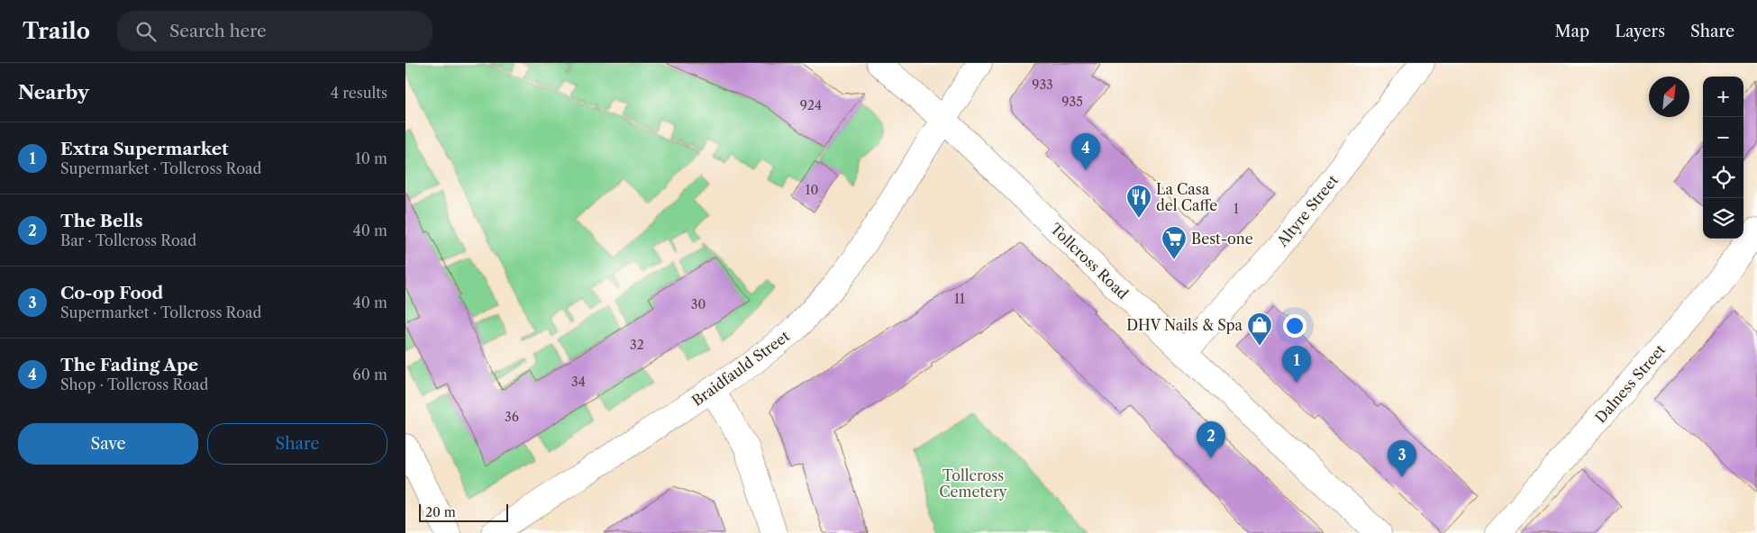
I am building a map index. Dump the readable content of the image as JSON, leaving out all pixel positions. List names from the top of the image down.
{
  "streets": {
    "street": [
      "Altyre Street",
      "Tollcross Road",
      "Braidfauld Street",
      "Dalness Street"
    ]
  },
  "crossings": [
    ["Altyre Street", "Tollcross Road"],
    ["Tollcross Road", "Braidfauld Street"]
  ],
  "parks": ["Tollcross Cemetery"],
  "places": {
    "restaurant": ["La Casa del Caffe"],
    "supermarket": ["Best-one"],
    "shop": ["DHV Nails & Spa"]
  },
  "house_numbers": [
    "933",
    "935",
    "924",
    "10",
    "1",
    "11",
    "30",
    "32",
    "34",
    "36"
  ],
  "scale_bar": "20 m",
  "north": "top right",
  "page": {
    "header": "Trailo",
    "search": "Search here",
    "nav": ["Map", "Layers", "Share"],
    "heading": ["Nearby", "4 results"],
    "map_buttons": ["+", "−"],
    "list": [
      {
        "mark": "1",
        "name": "Extra Supermarket",
        "note": "Supermarket · Tollcross Road",
        "value": "10 m"
      },
      {
        "mark": "2",
        "name": "The Bells",
        "note": "Bar · Tollcross Road",
        "value": "40 m"
      },
      {
        "mark": "3",
        "name": "Co-op Food",
        "note": "Supermarket · Tollcross Road",
        "value": "40 m"
      },
      {
        "mark": "4",
        "name": "The Fading Ape",
        "note": "Shop · Tollcross Road",
        "value": "60 m"
      }
    ],
    "pins": [
      "4",
      "1",
      "2",
      "3"
    ],
    "buttons": ["Save", "Share"],
    "scale": "20 m"
  }
}
